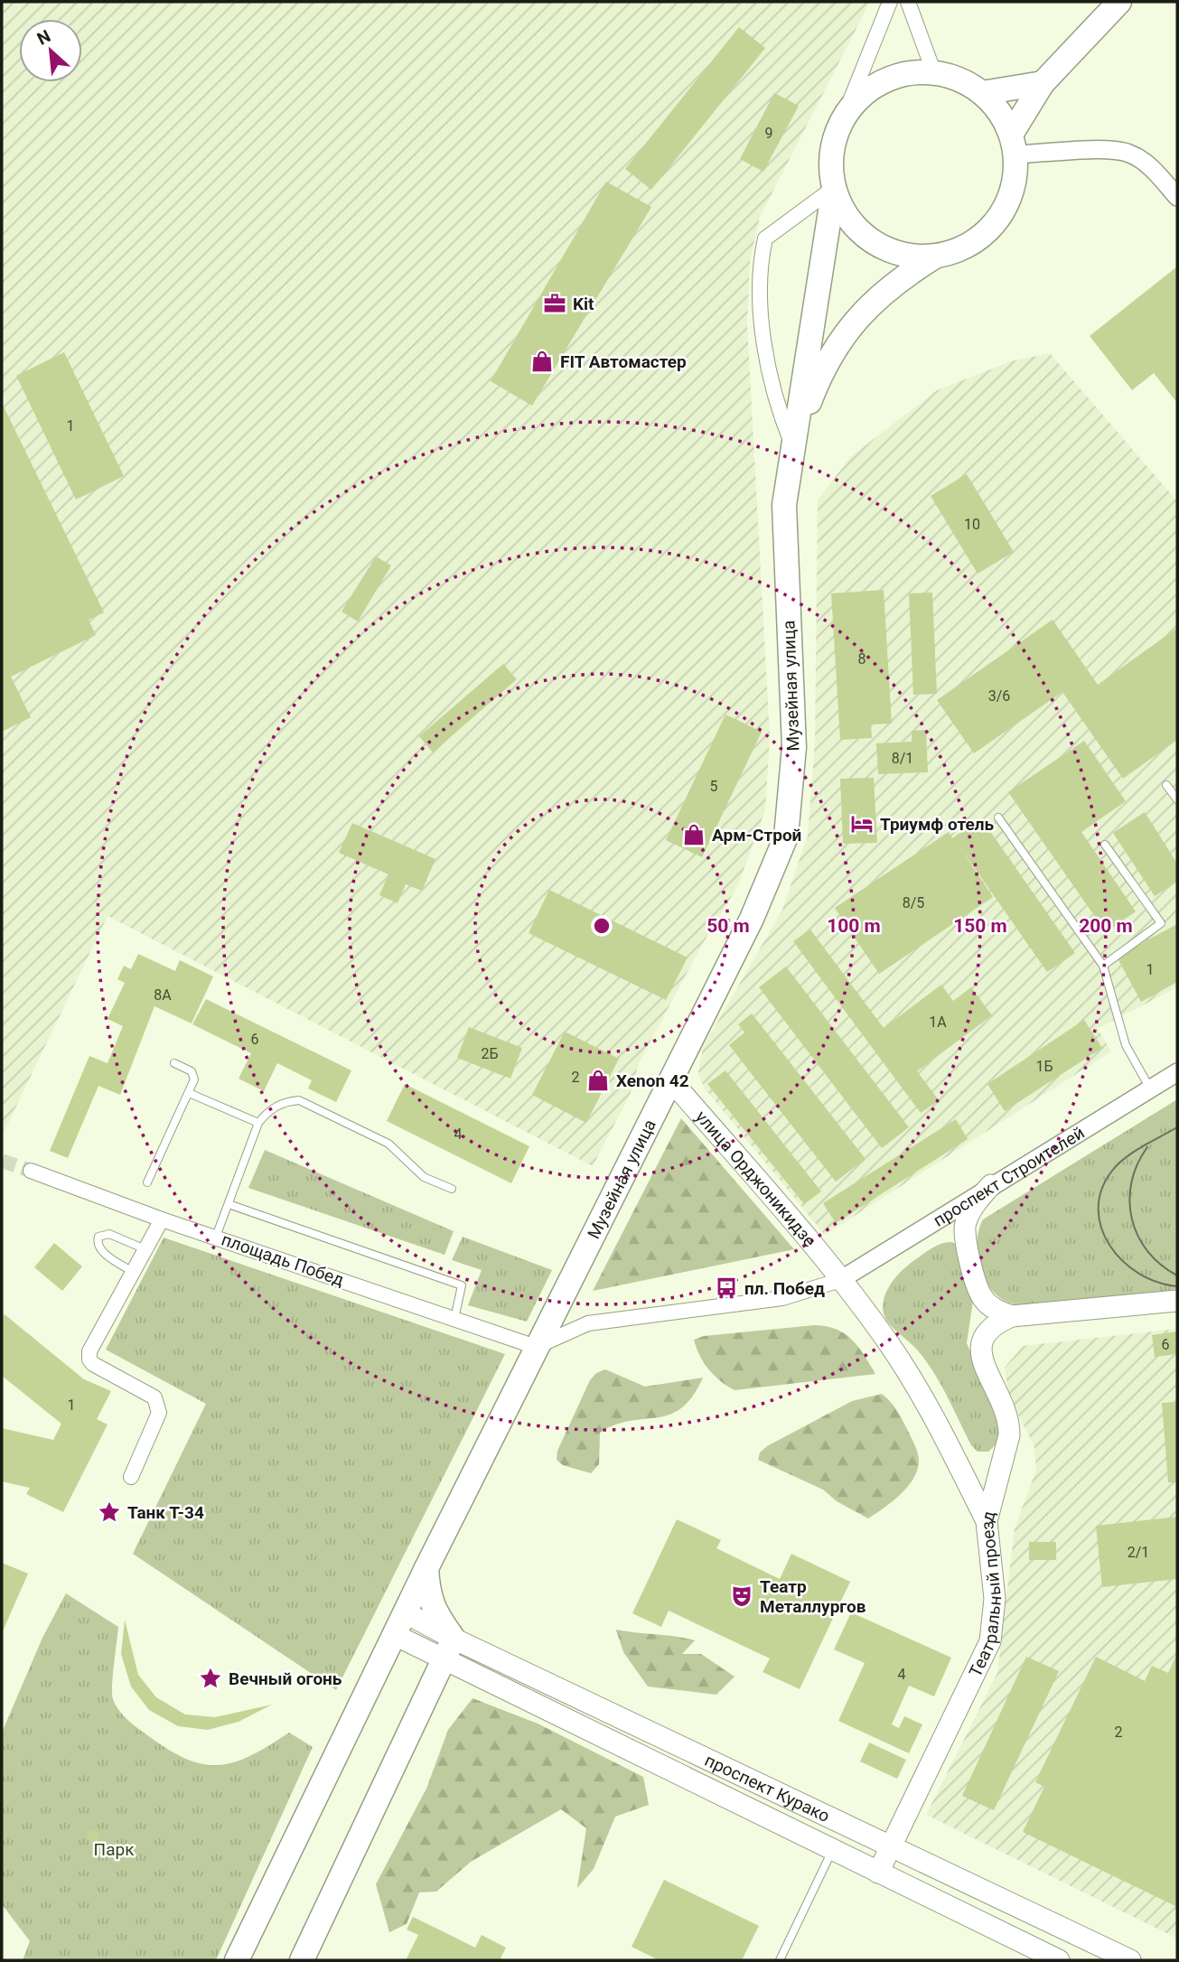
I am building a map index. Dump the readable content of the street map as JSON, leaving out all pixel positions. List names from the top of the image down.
{
  "streets": {
    "main road": [
      "Музейная улица",
      "улица Орджоникидзе",
      "Театральный проезд",
      "проспект Курако"
    ],
    "street": ["проспект Строителей", "площадь Побед"]
  },
  "crossings": [
    ["Музейная улица", "улица Орджоникидзе"],
    ["Музейная улица", "площадь Побед"],
    ["Музейная улица", "проспект Курако"],
    ["проспект Строителей", "улица Орджоникидзе"],
    ["улица Орджоникидзе", "Театральный проезд"],
    ["Театральный проезд", "проспект Курако"]
  ],
  "parks": ["Парк"],
  "places": {
    "office": ["Kit"],
    "shop": ["FIT Автомастер", "Арм-Строй", "Xenon 42"],
    "hotel": ["Триумф отель"],
    "bus stop": ["пл. Побед"],
    "place": ["Танк Т-34", "Вечный огонь"],
    "theatre": ["Театр Металлургов"]
  },
  "house_numbers": [
    "9",
    "1",
    "10",
    "8",
    "3/6",
    "8/1",
    "5",
    "8/5",
    "1",
    "8А",
    "1А",
    "6",
    "2Б",
    "1Б",
    "2",
    "4",
    "6",
    "1",
    "2/1",
    "4",
    "2"
  ],
  "north": "top left",
  "rings": [
    "50 m",
    "100 m",
    "150 m",
    "200 m"
  ]
}
